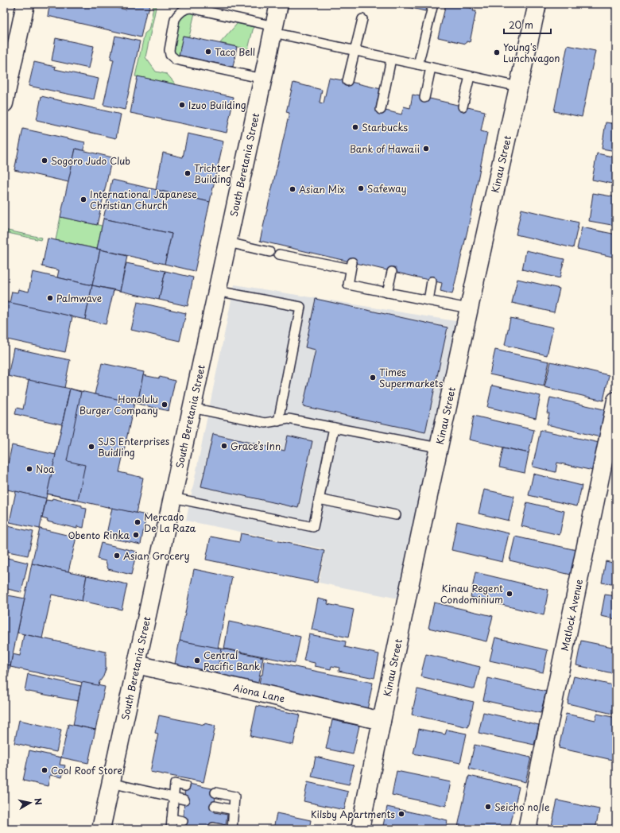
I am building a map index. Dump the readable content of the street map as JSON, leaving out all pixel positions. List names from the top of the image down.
{
  "streets": {
    "main road": [
      "South Beretania Street",
      "Kinau Street",
      "Matlock Avenue",
      "Aiona Lane"
    ]
  },
  "crossings": [
    ["South Beretania Street", "Aiona Lane"],
    ["Kinau Street", "Aiona Lane"]
  ],
  "places": [
    "Taco Bell",
    "Young's Lunchwagon",
    "Izuo Building",
    "Starbucks",
    "Bank of Hawaii",
    "Sogoro Judo Club",
    "Trichter Building",
    "Safeway",
    "Asian Mix",
    "International Japanese Christian Church",
    "Palmwave",
    "Times Supermarkets",
    "Honolulu Burger Company",
    "Grace’s Inn",
    "SJS Enterprises Buidling",
    "Noa",
    "Mercado De La Raza",
    "Obento Rinka",
    "Asian Grocery",
    "Kinau Regent Condominium",
    "Central Pacific Bank",
    "Cool Roof Store",
    "Seicho no Ie",
    "Kilsby Apartments"
  ],
  "scale_bar": "20 m",
  "north": "right"
}
